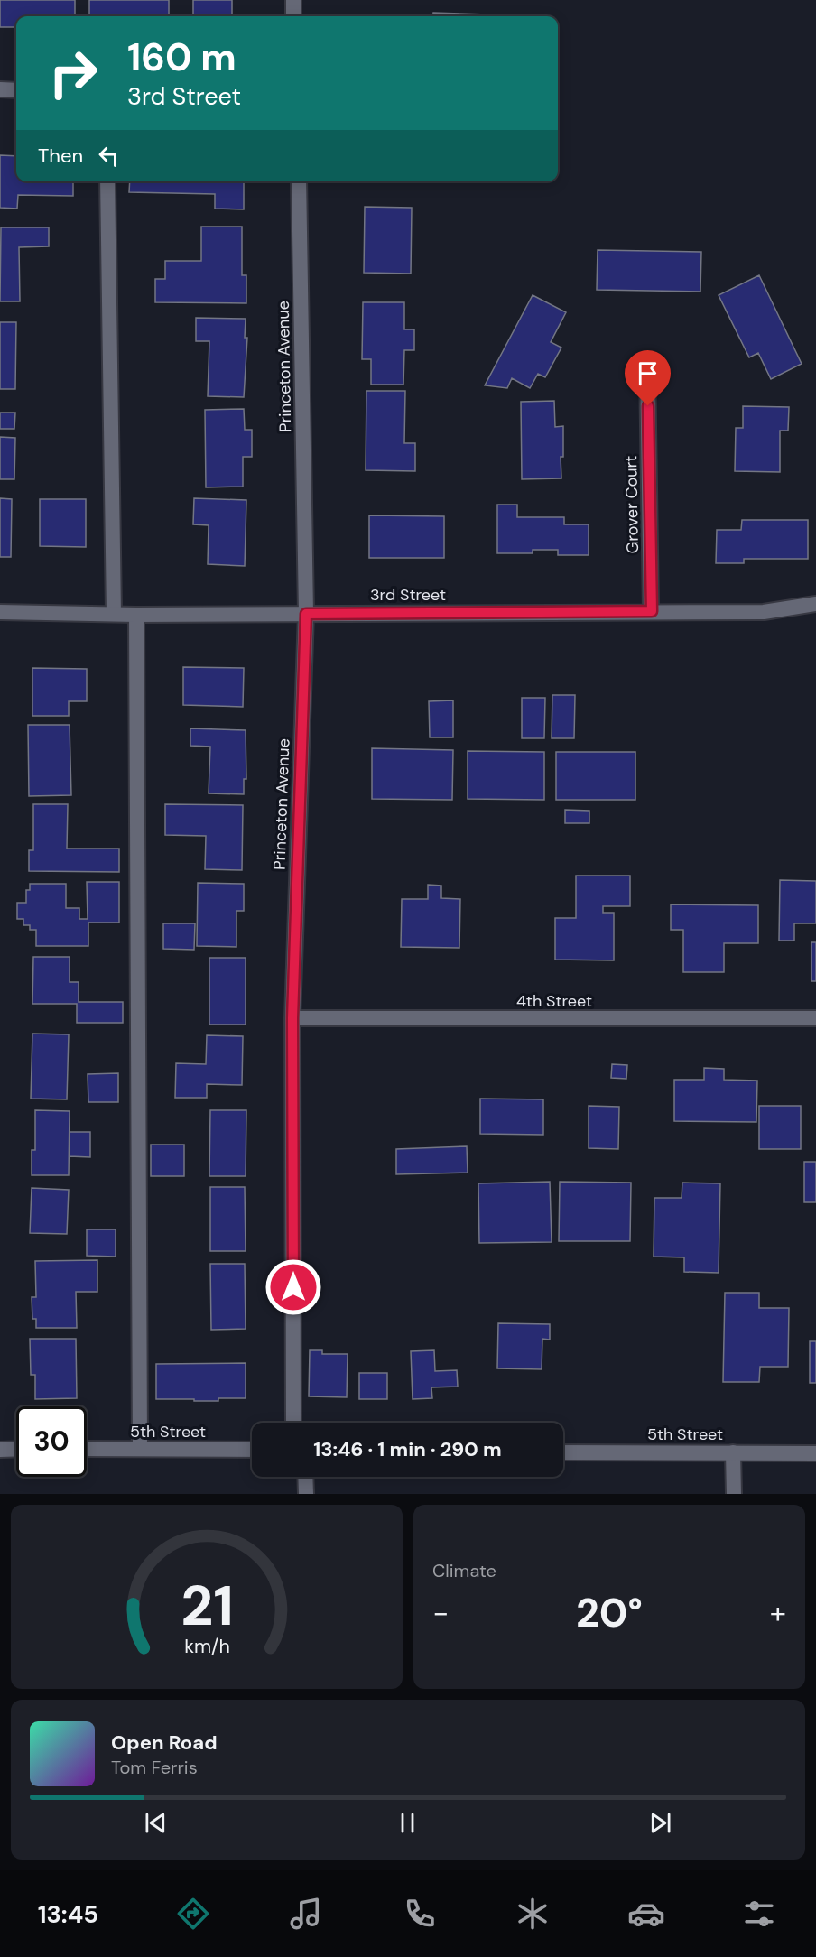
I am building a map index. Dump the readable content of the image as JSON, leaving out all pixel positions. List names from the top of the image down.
{
  "streets": {
    "street": [
      "Princeton Avenue",
      "Grover Court",
      "3rd Street",
      "4th Street",
      "5th Street"
    ]
  },
  "crossings": [
    ["Princeton Avenue", "3rd Street"],
    ["Princeton Avenue", "4th Street"],
    ["Grover Court", "3rd Street"]
  ],
  "page": {
    "turn": ["160 m", "3rd Street"],
    "then": "Then",
    "limit": "30",
    "trip": "13:46 · 1 min · 290 m",
    "tile": "Climate",
    "heat": ["−", "20°", "+"],
    "song": ["Open Road", "Tom Ferris"],
    "tabs": "13:45",
    "gauge": ["21", "km/h"]
  }
}
